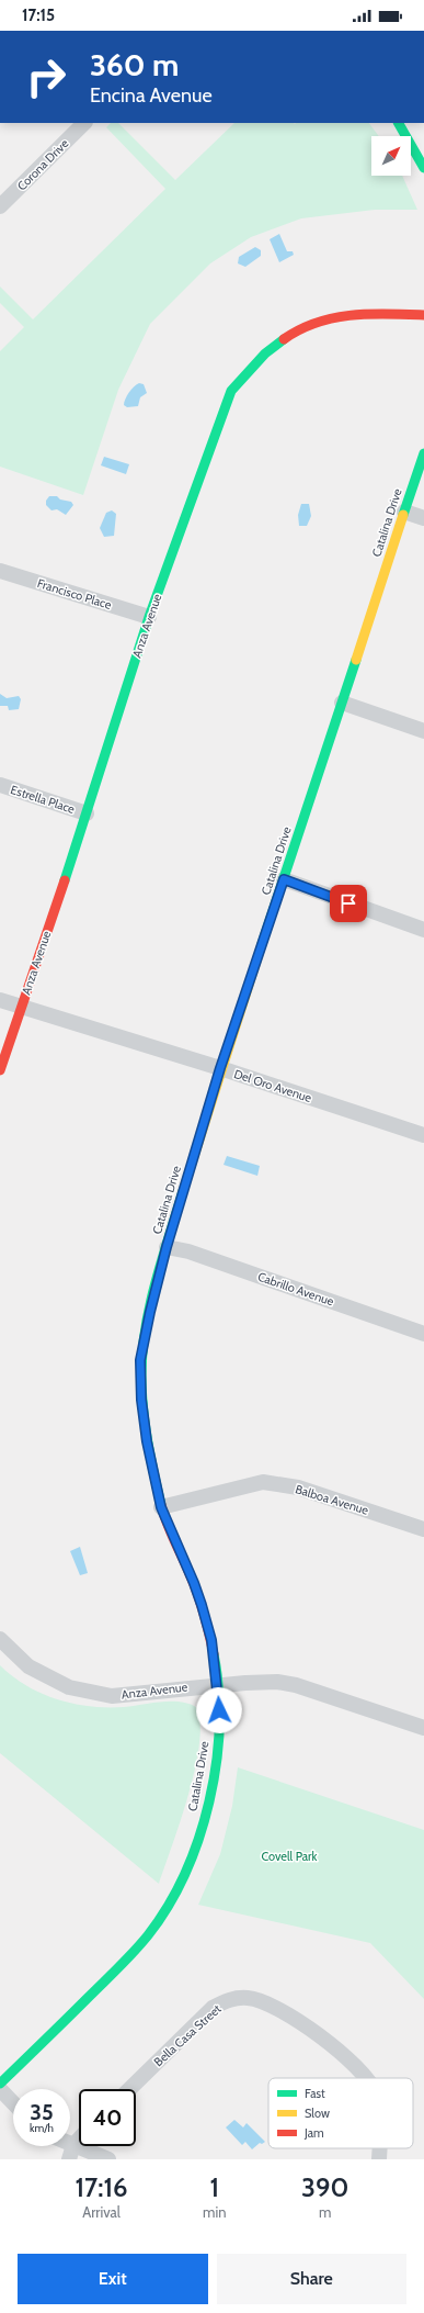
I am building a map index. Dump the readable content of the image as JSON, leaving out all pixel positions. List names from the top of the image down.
{
  "streets": {
    "street": [
      "Corona Drive",
      "Catalina Drive",
      "Francisco Place",
      "Anza Avenue",
      "Estrella Place",
      "Del Oro Avenue",
      "Cabrillo Avenue",
      "Balboa Avenue",
      "Bella Casa Street"
    ]
  },
  "crossings": [
    ["Catalina Drive", "Anza Avenue"],
    ["Catalina Drive", "Del Oro Avenue"],
    ["Catalina Drive", "Cabrillo Avenue"],
    ["Catalina Drive", "Balboa Avenue"],
    ["Francisco Place", "Anza Avenue"],
    ["Anza Avenue", "Estrella Place"],
    ["Anza Avenue", "Del Oro Avenue"]
  ],
  "parks": ["Covell Park"],
  "legend": ["Fast", "Slow", "Jam"],
  "north": "top right",
  "page": {
    "status": "17:15",
    "turn": ["360 m", "Encina Avenue"],
    "speed": "35 km/h",
    "limit": "40",
    "eta": [
      "17:16",
      "Arrival",
      "1",
      "min",
      "390",
      "m"
    ],
    "buttons": ["Exit", "Share"]
  }
}
